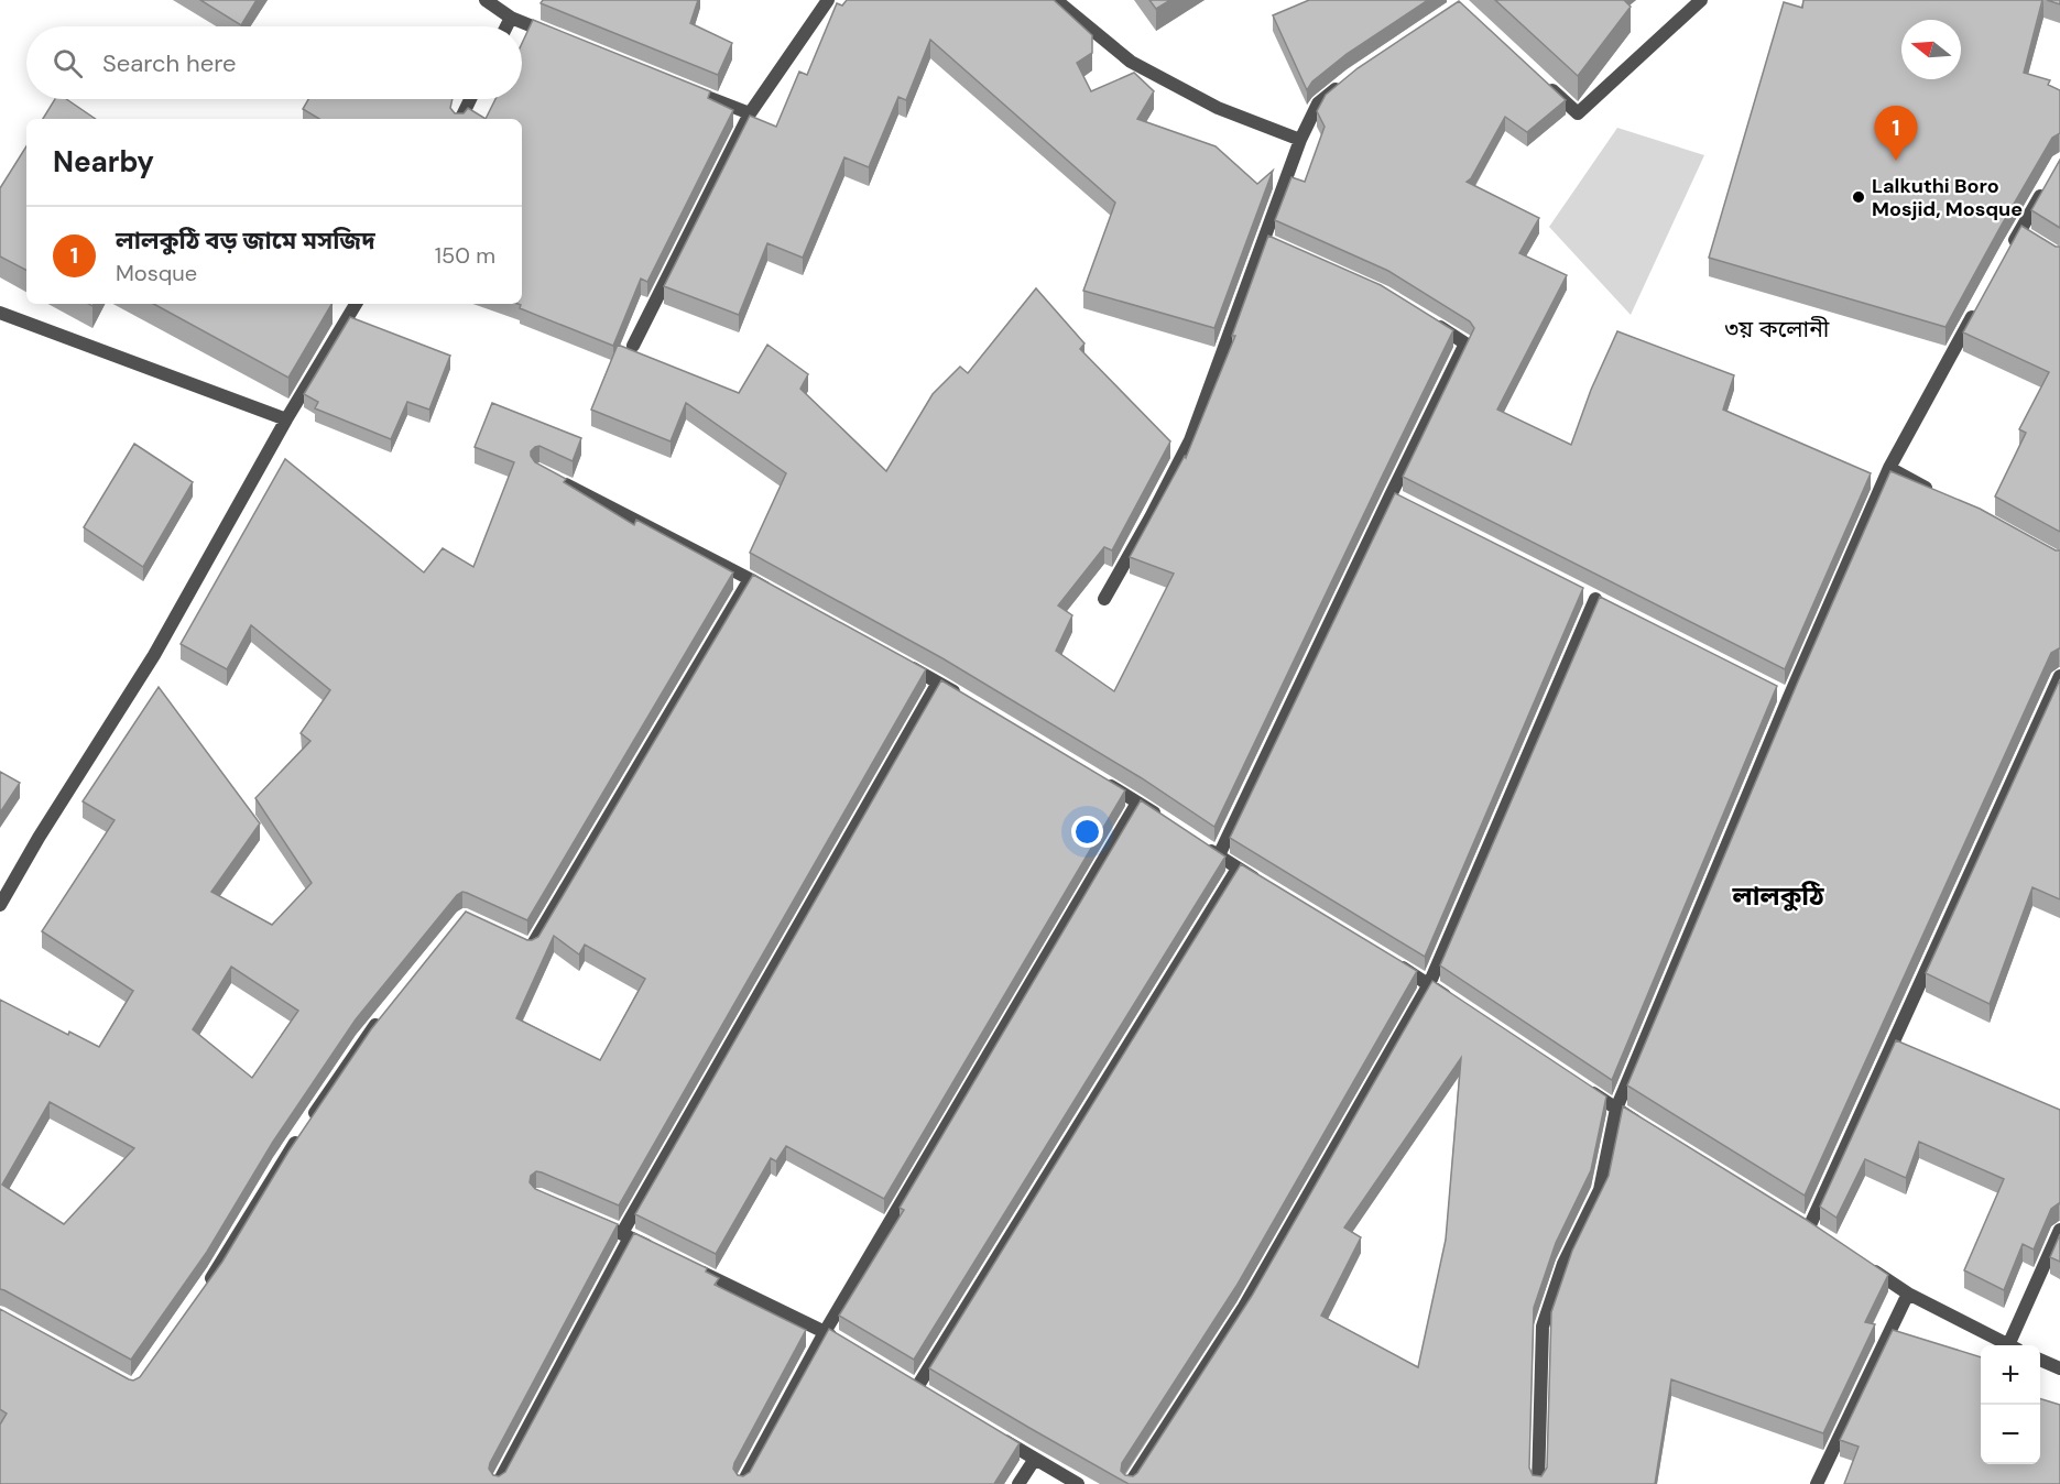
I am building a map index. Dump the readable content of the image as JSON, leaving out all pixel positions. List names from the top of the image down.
{
  "districts": ["৩য় কলোনী", "লালকুঠি"],
  "places": ["Lalkuthi Boro Mosjid, Mosque"],
  "north": "left",
  "page": {
    "search": "Search here",
    "pins": "1",
    "heading": "Nearby",
    "list": [
      {
        "mark": "1",
        "name": "লালকুঠি বড় জামে মসজিদ",
        "note": "Mosque",
        "value": "150 m"
      }
    ],
    "map_buttons": ["+", "−"]
  }
}
